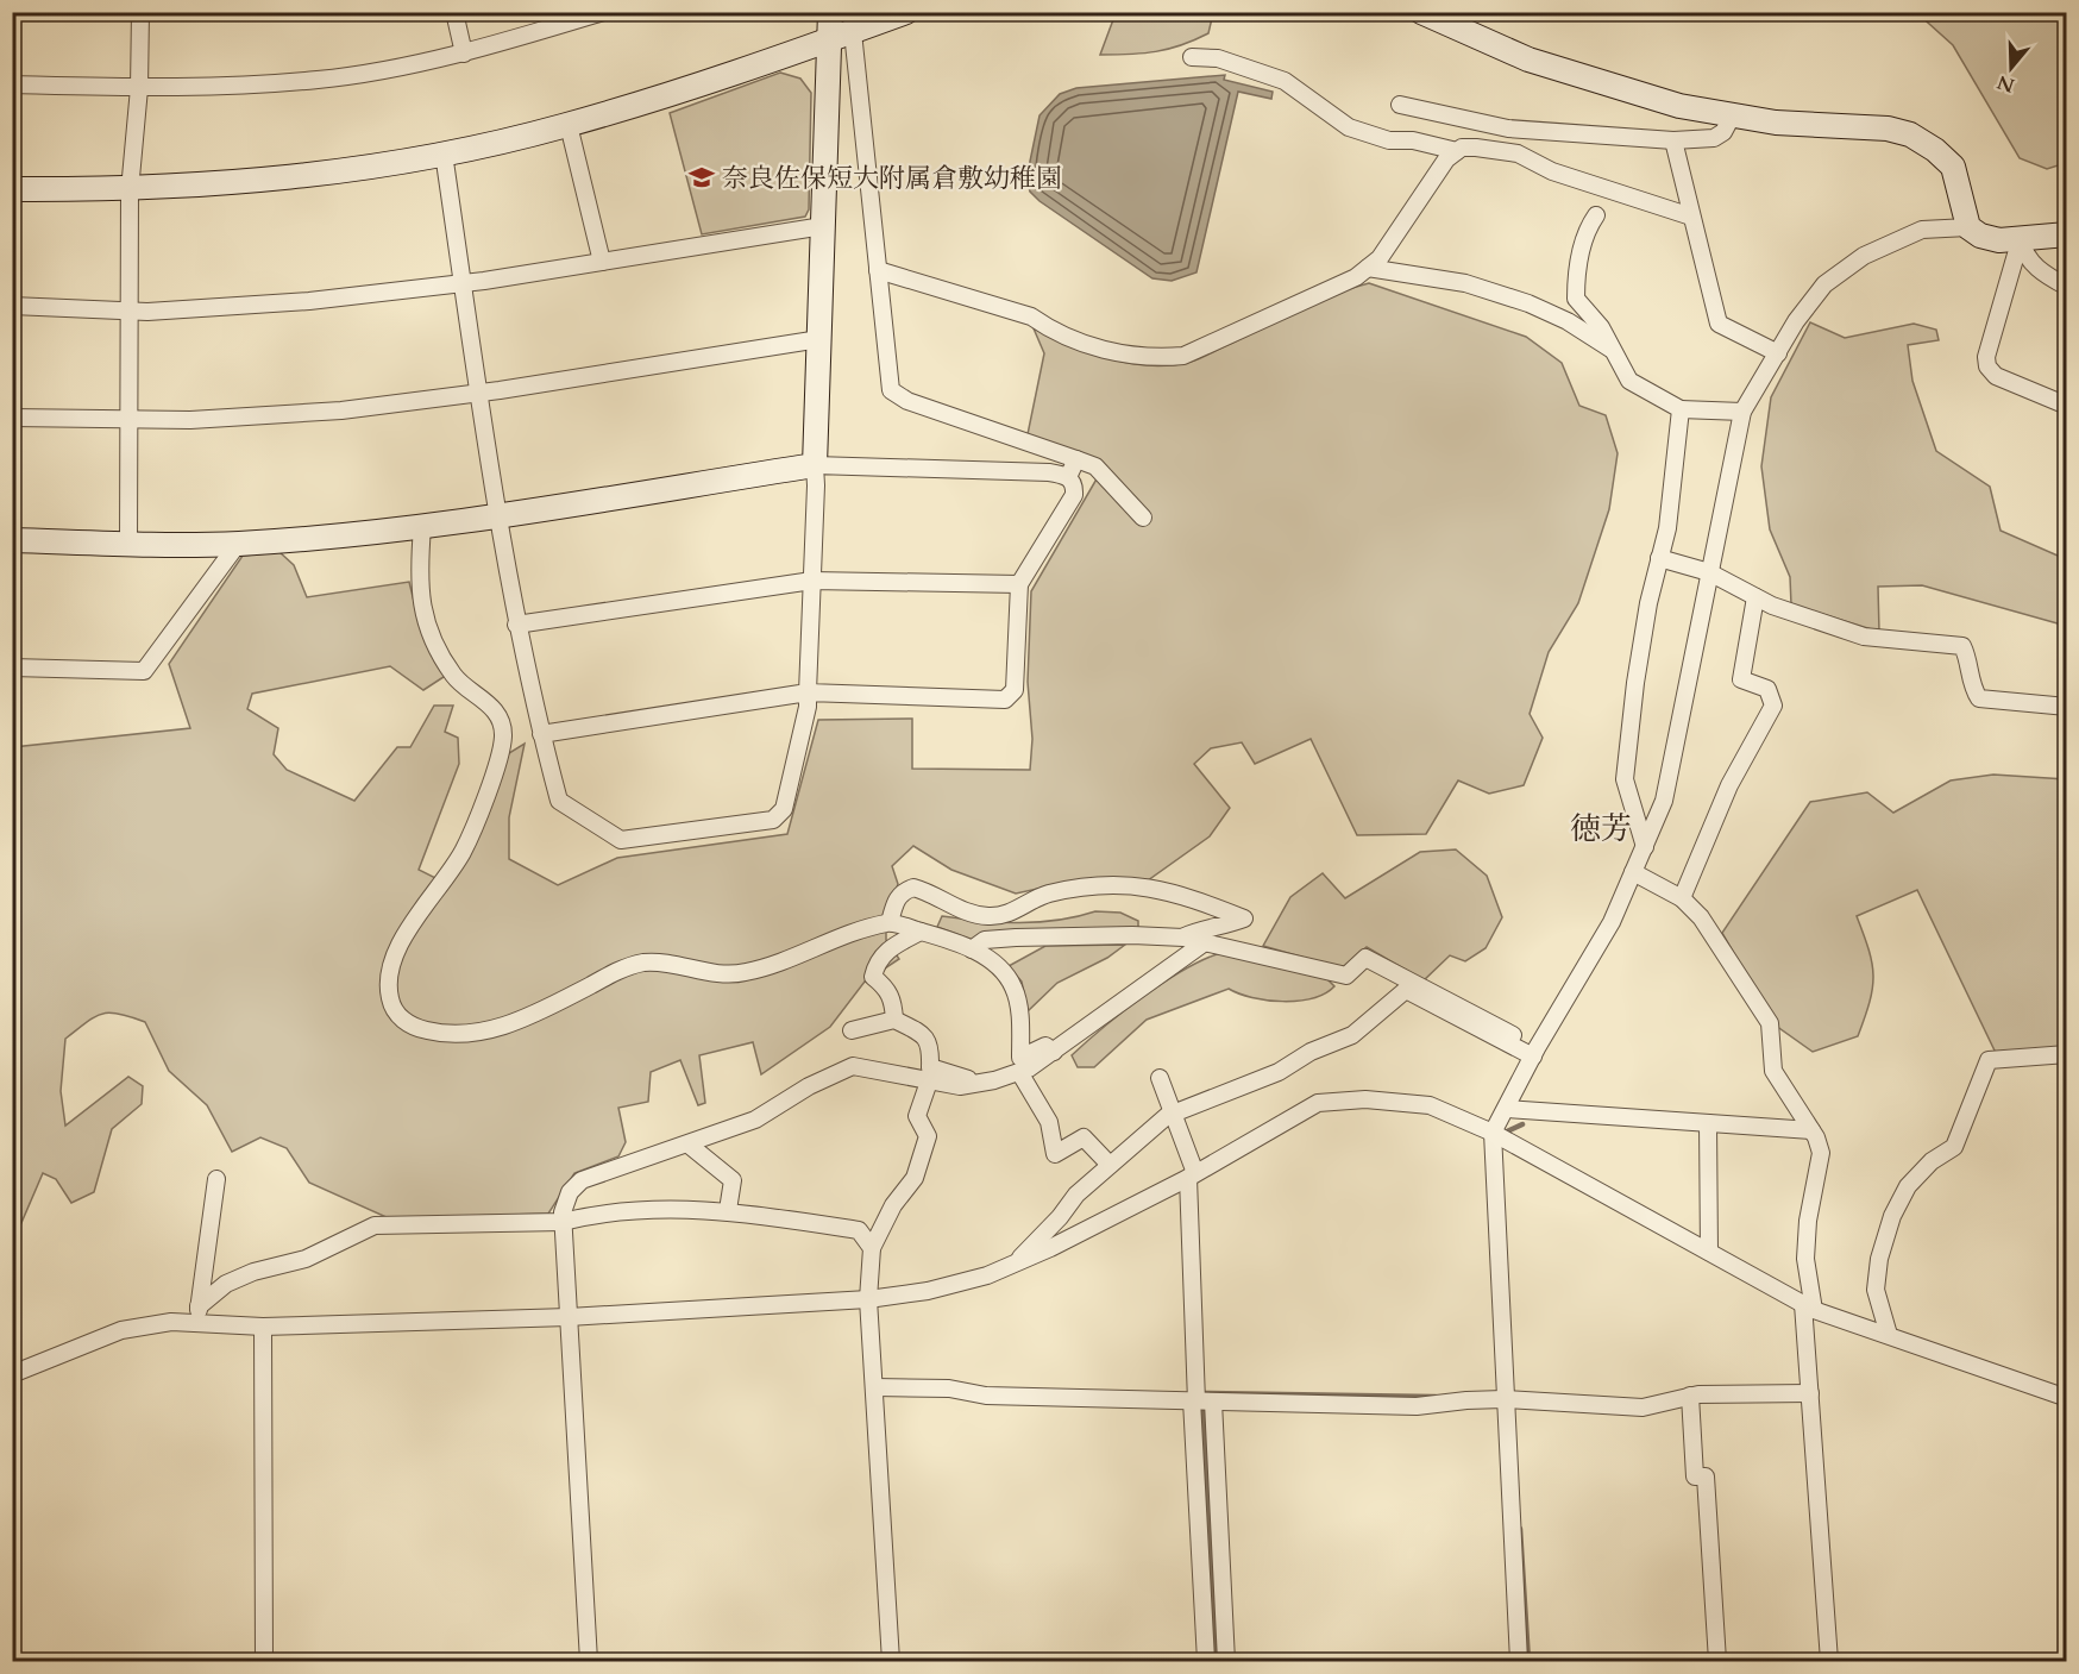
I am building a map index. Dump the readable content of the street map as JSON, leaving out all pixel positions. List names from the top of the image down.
{
  "districts": ["徳芳"],
  "places": {
    "school or university": ["奈良佐保短大附属倉敷幼稚園"]
  },
  "north": "bottom"
}
